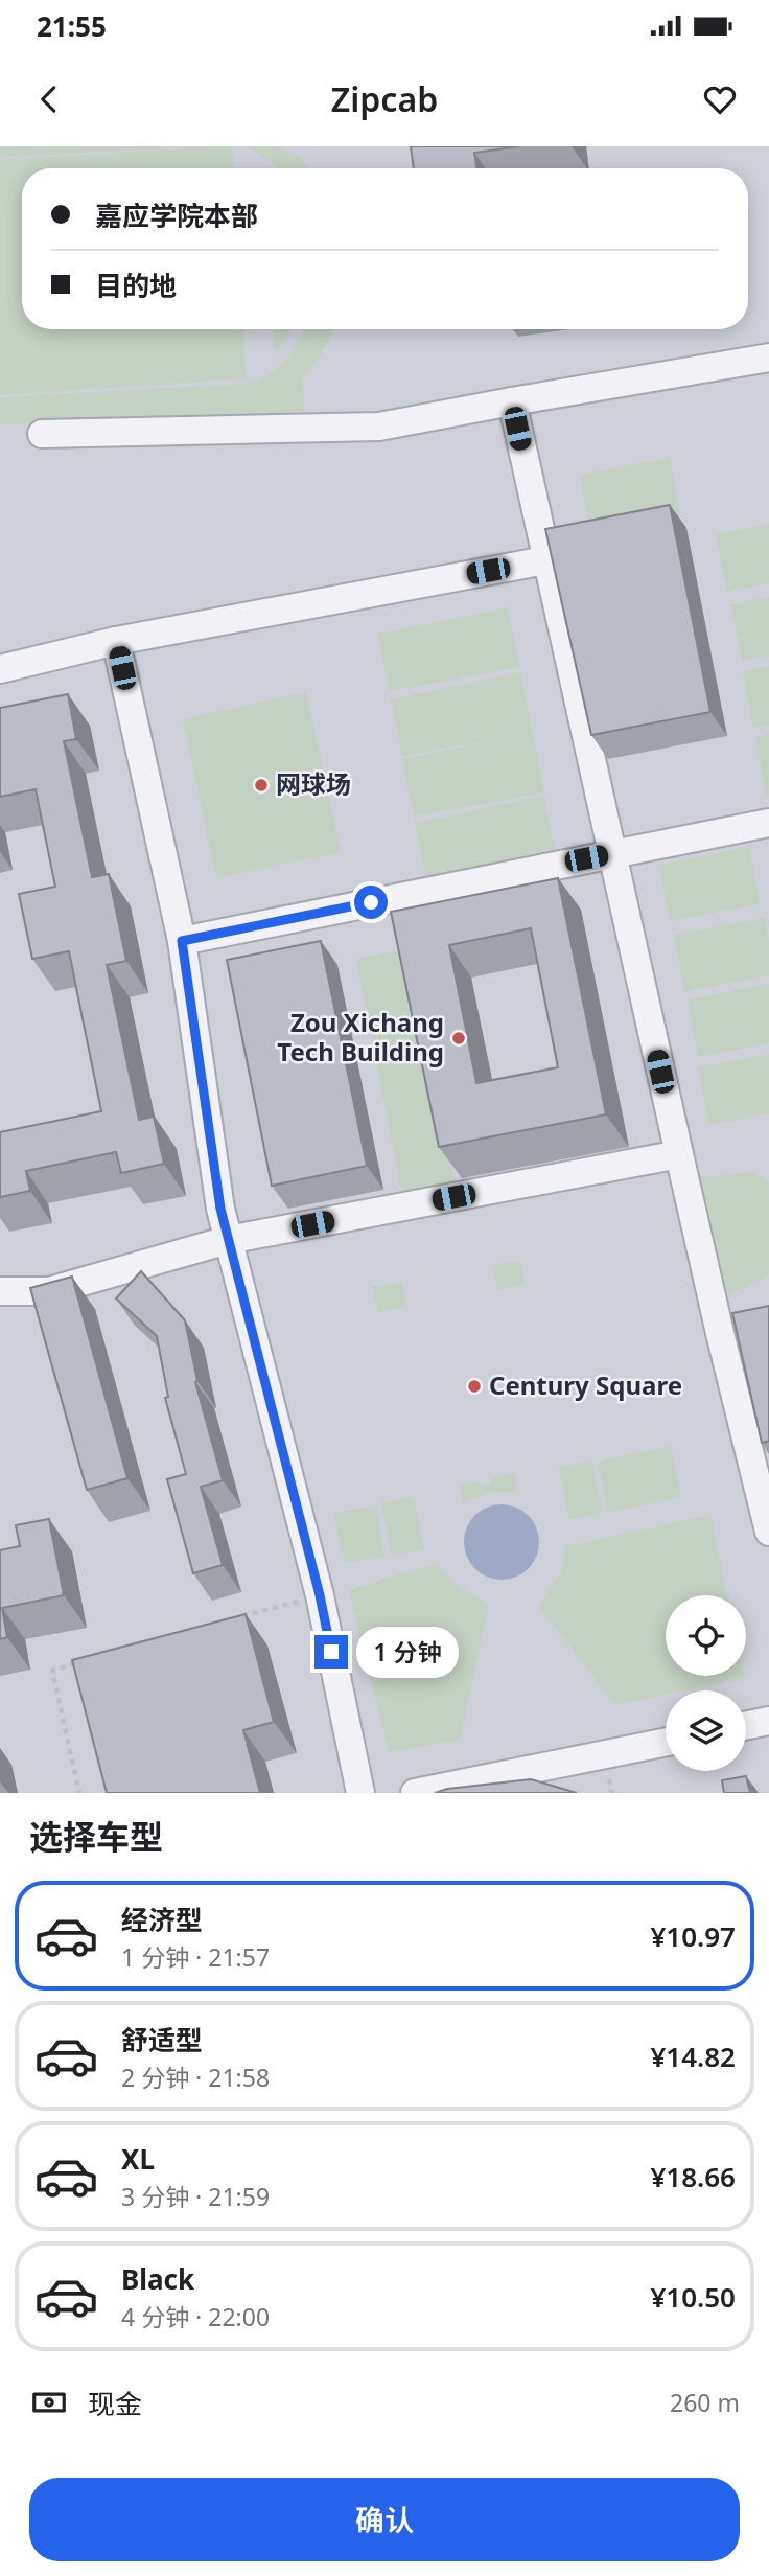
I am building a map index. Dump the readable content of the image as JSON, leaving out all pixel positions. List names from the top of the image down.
{
  "places": ["网球场", "Zou Xichang Tech Building", "Century Square"],
  "page": {
    "status": "21:55",
    "header": "Zipcab",
    "banner": ["嘉应学院本部", "目的地"],
    "bubble": "1 分钟",
    "heading": "选择车型",
    "list": [
      {
        "name": "经济型",
        "note": "1 分钟 · 21:57",
        "value": "¥10.97"
      },
      {
        "name": "舒适型",
        "note": "2 分钟 · 21:58",
        "value": "¥14.82"
      },
      {
        "name": "XL",
        "note": "3 分钟 · 21:59",
        "value": "¥18.66"
      },
      {
        "name": "Black",
        "note": "4 分钟 · 22:00",
        "value": "¥10.50"
      }
    ],
    "pay": ["现金", "260 m"],
    "buttons": "确认"
  }
}
